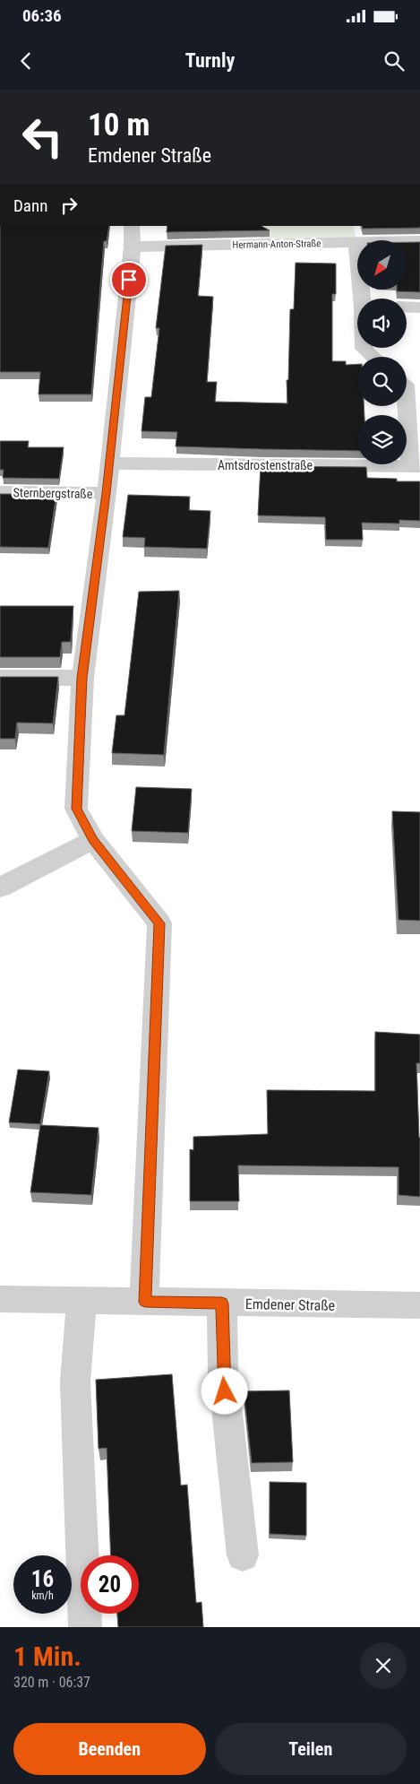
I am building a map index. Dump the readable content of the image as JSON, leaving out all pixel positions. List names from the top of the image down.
{
  "streets": {
    "street": [
      "Hermann-Anton-Straße",
      "Amtsdrostenstraße",
      "Sternbergstraße",
      "Emdener Straße"
    ]
  },
  "north": "bottom left",
  "page": {
    "status": "06:36",
    "header": "Turnly",
    "turn": ["10 m", "Emdener Straße"],
    "then": "Dann",
    "speed": "16 km/h",
    "limit": "20",
    "heading": ["1 Min.", "320 m · 06:37"],
    "buttons": ["Beenden", "Teilen"]
  }
}
